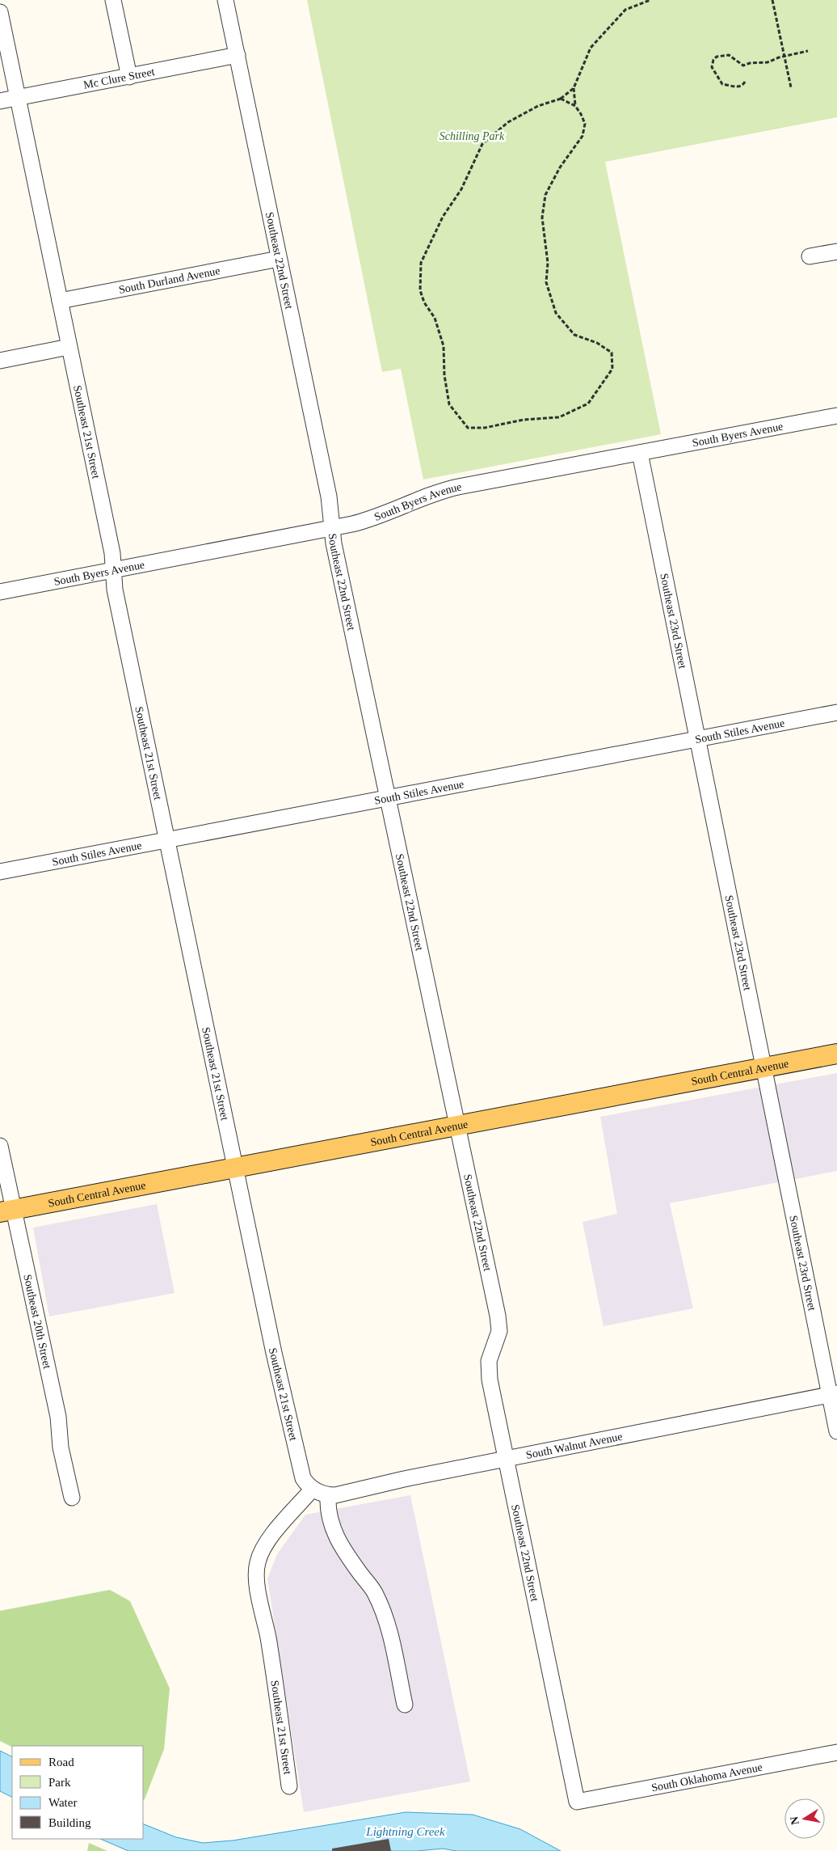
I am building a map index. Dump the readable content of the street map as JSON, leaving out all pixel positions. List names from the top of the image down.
{
  "streets": {
    "main road": ["South Central Avenue"],
    "street": [
      "Mc Clure Street",
      "Southeast 22nd Street",
      "South Durland Avenue",
      "Southeast 21st Street",
      "South Byers Avenue",
      "Southeast 23rd Street",
      "South Stiles Avenue",
      "Southeast 20th Street",
      "South Walnut Avenue",
      "South Oklahoma Avenue"
    ]
  },
  "crossings": [
    ["Mc Clure Street", "Southeast 22nd Street"],
    ["Mc Clure Street", "Southeast 21st Street"],
    ["Southeast 22nd Street", "South Durland Avenue"],
    ["Southeast 22nd Street", "South Byers Avenue"],
    ["Southeast 22nd Street", "South Stiles Avenue"],
    ["Southeast 22nd Street", "South Central Avenue"],
    ["Southeast 22nd Street", "South Walnut Avenue"],
    ["Southeast 22nd Street", "South Oklahoma Avenue"],
    ["South Durland Avenue", "Southeast 21st Street"],
    ["Southeast 21st Street", "South Byers Avenue"],
    ["Southeast 21st Street", "South Stiles Avenue"],
    ["Southeast 21st Street", "South Central Avenue"],
    ["Southeast 21st Street", "South Walnut Avenue"],
    ["South Byers Avenue", "Southeast 23rd Street"],
    ["Southeast 23rd Street", "South Stiles Avenue"],
    ["Southeast 23rd Street", "South Central Avenue"],
    ["Southeast 23rd Street", "South Walnut Avenue"],
    ["South Central Avenue", "Southeast 20th Street"]
  ],
  "water": ["Lightning Creek"],
  "parks": ["Schilling Park"],
  "legend": [
    "Road",
    "Park",
    "Water",
    "Building"
  ],
  "north": "left"
}
